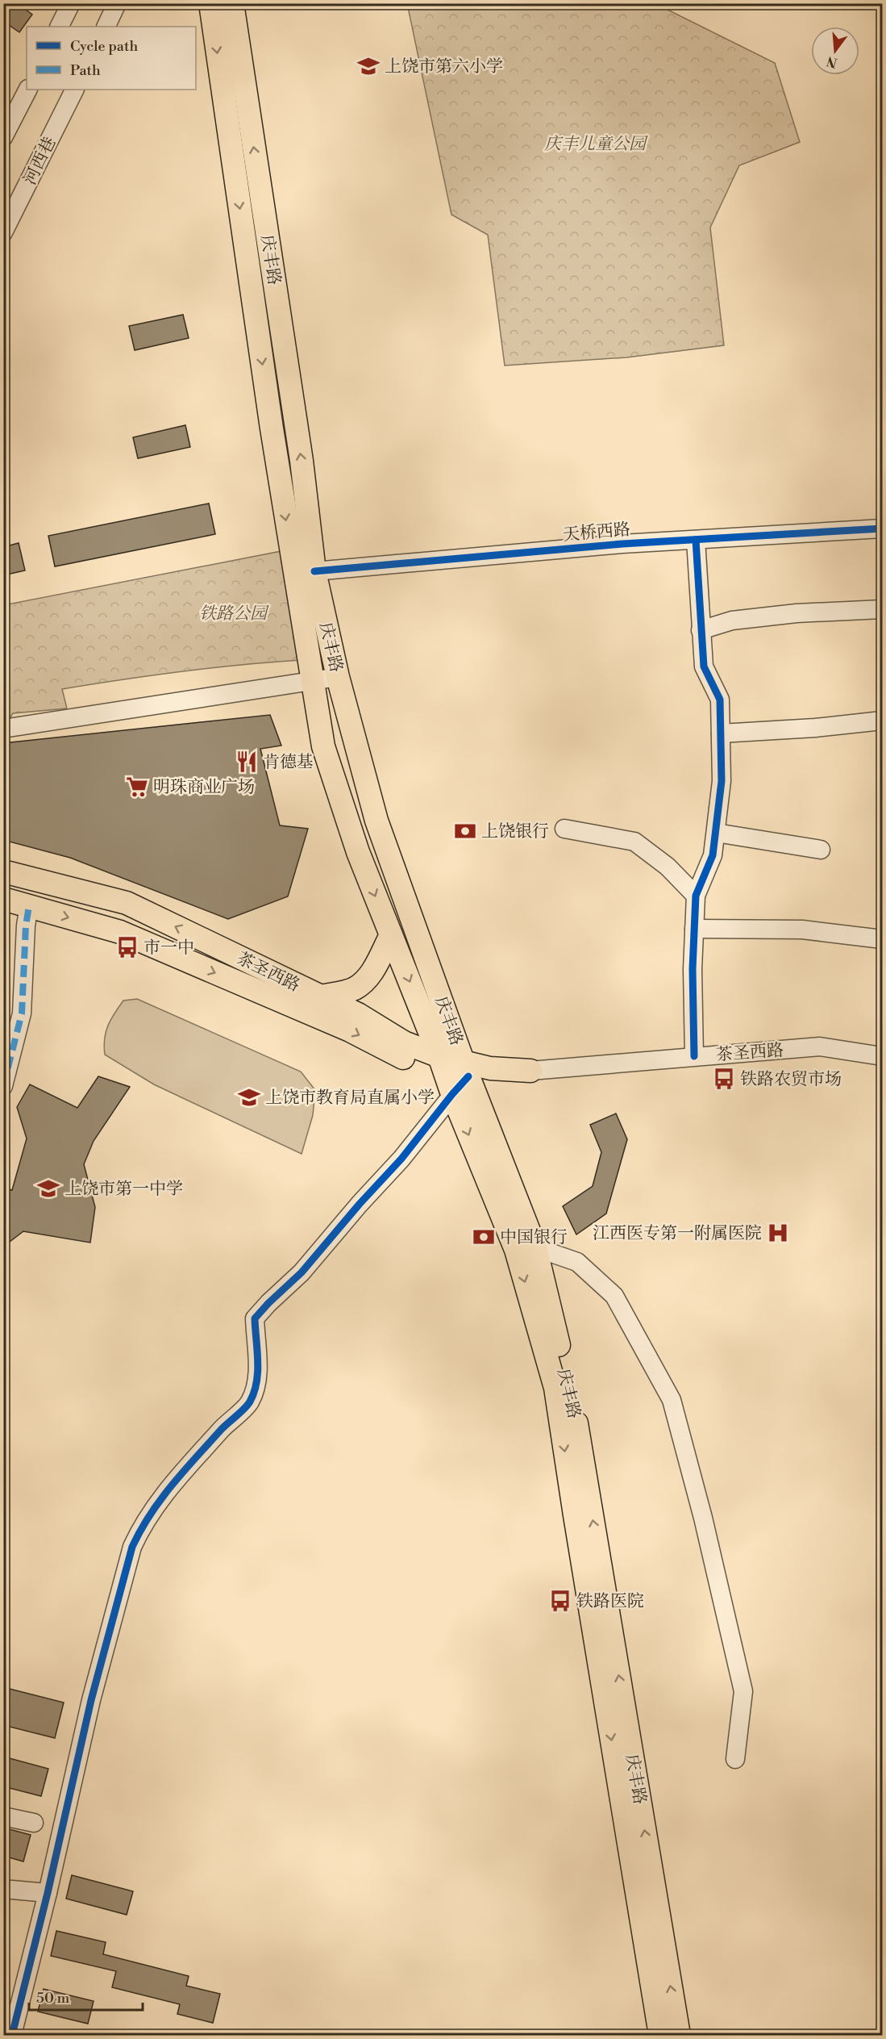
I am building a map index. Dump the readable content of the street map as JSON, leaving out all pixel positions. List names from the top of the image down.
{
  "streets": {
    "main road": ["庆丰路", "茶圣西路"],
    "street": ["河西巷", "天桥西路"]
  },
  "crossings": [
    ["庆丰路", "天桥西路"],
    ["庆丰路", "茶圣西路"]
  ],
  "parks": ["庆丰儿童公园", "铁路公园"],
  "places": {
    "school or university": ["上饶市第六小学", "上饶市教育局直属小学", "上饶市第一中学"],
    "restaurant": ["肯德基"],
    "supermarket": ["明珠商业广场"],
    "bank": ["上饶银行", "中国银行"],
    "bus stop": ["市一中", "铁路农贸市场", "铁路医院"],
    "hospital": ["江西医专第一附属医院"]
  },
  "legend": ["Cycle path", "Path"],
  "scale_bar": "50 m",
  "north": "bottom"
}
